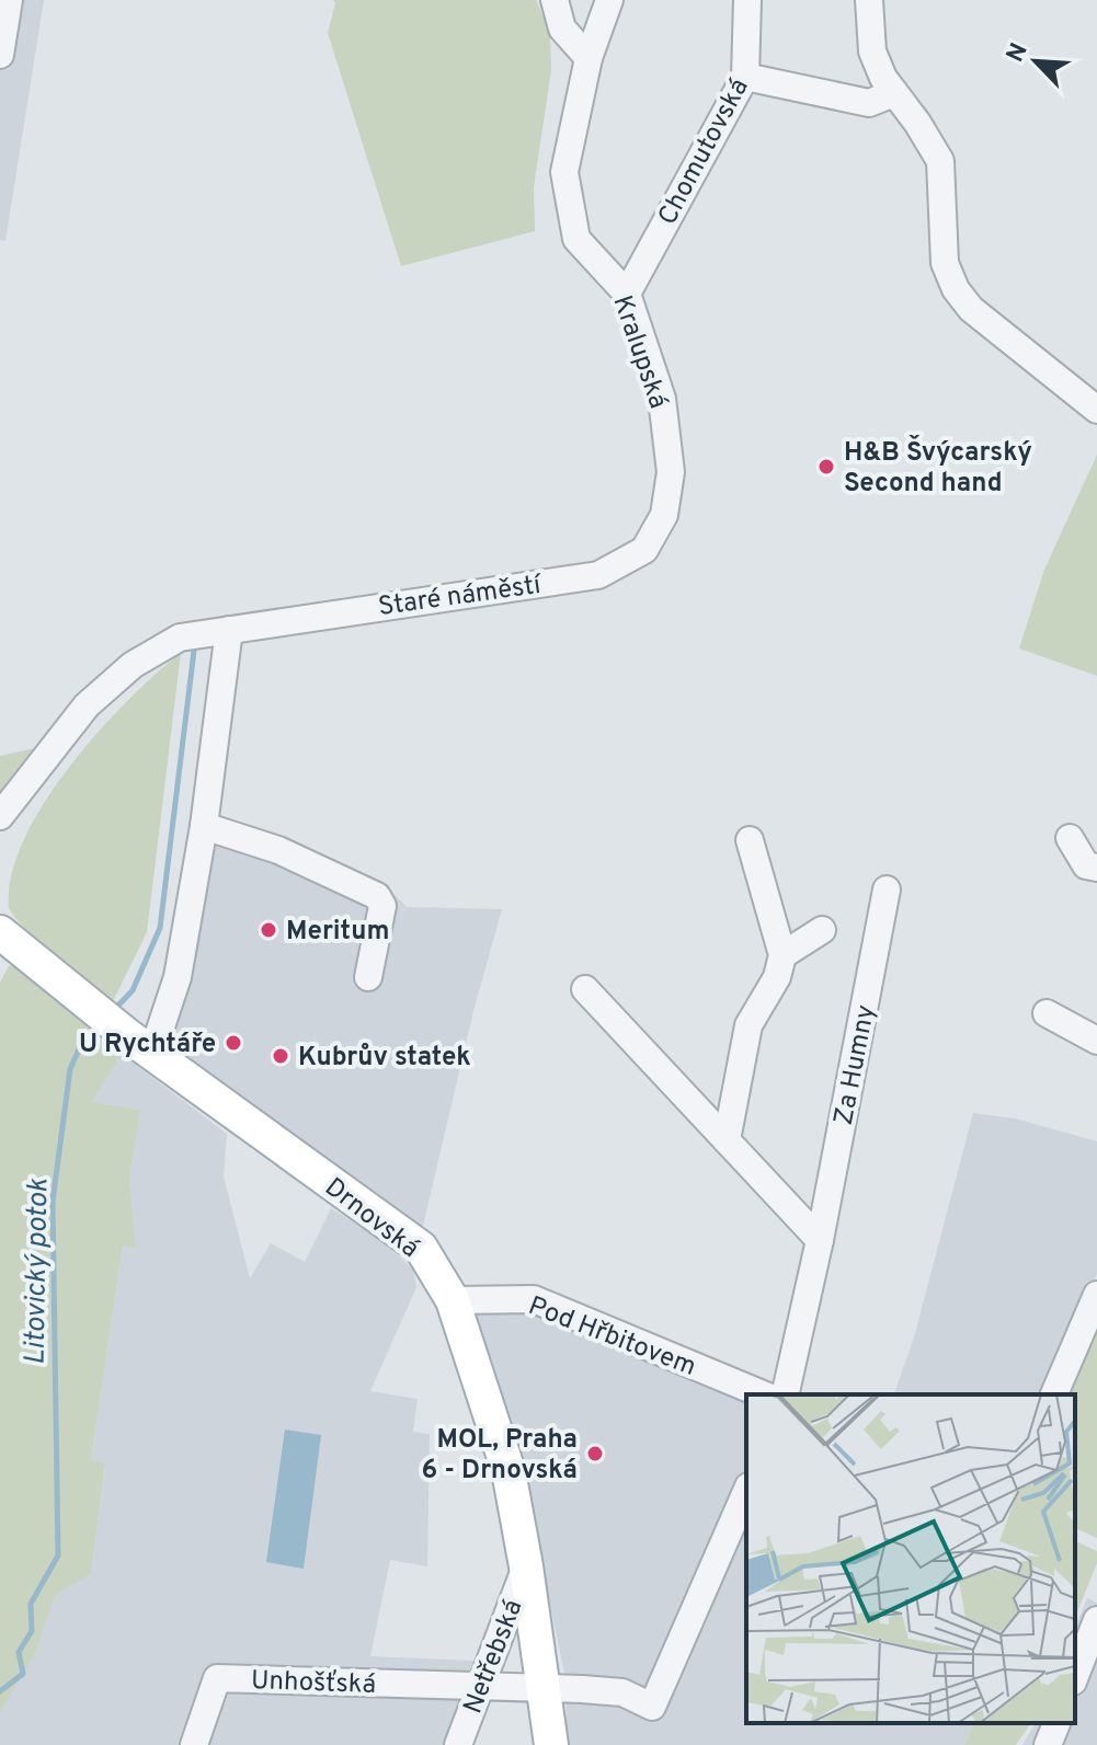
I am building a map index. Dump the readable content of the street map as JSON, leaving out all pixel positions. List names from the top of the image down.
{
  "streets": {
    "main road": ["Drnovská"],
    "street": [
      "Chomutovská",
      "Kralupská",
      "Staré náměstí",
      "Za Humny",
      "Pod Hřbitovem",
      "Netřebská",
      "Unhošťská"
    ]
  },
  "crossings": [
    ["Chomutovská", "Kralupská"],
    ["Kralupská", "Staré náměstí"],
    ["Drnovská", "Pod Hřbitovem"],
    ["Drnovská", "Netřebská"],
    ["Netřebská", "Unhošťská"]
  ],
  "water": ["Litovický potok"],
  "places": [
    "H&B Švýcarský Second hand",
    "Meritum",
    "U Rychtáře",
    "Kubrův statek",
    "MOL, Praha 6 - Drnovská"
  ],
  "north": "top left"
}
